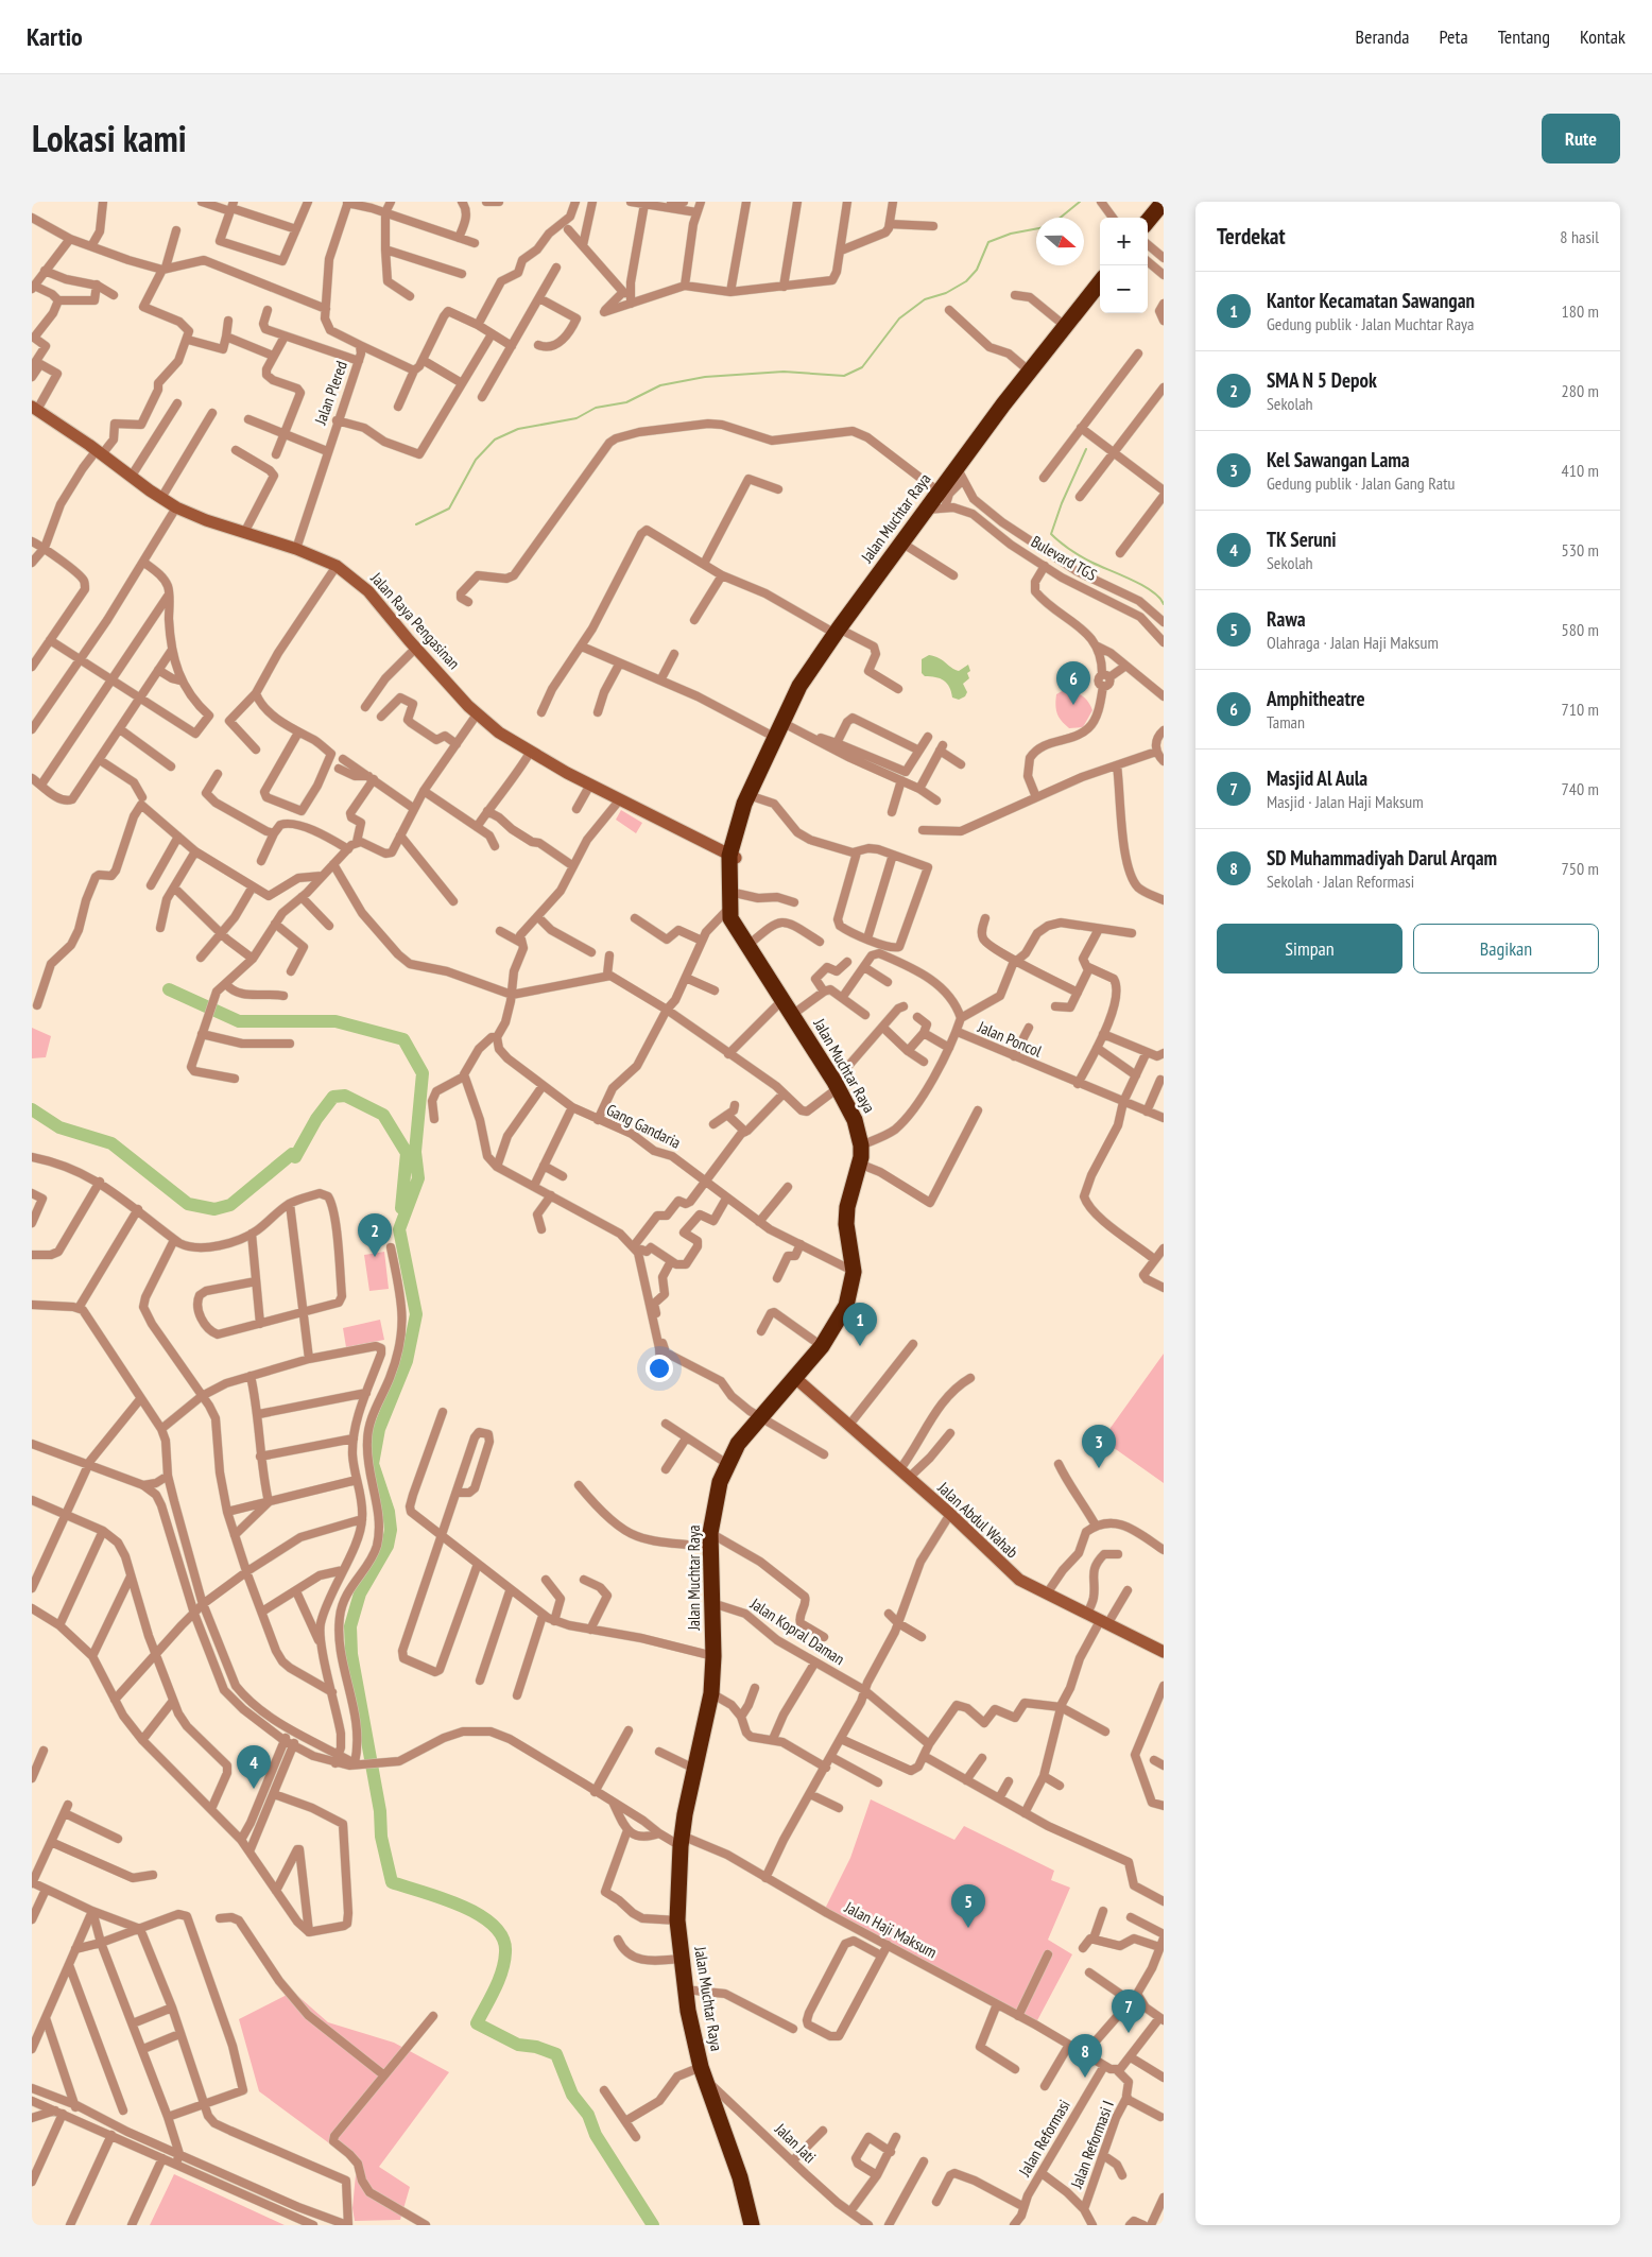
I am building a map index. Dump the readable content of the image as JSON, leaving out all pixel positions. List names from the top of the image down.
{
  "streets": {
    "highway": ["Jalan Muchtar Raya"],
    "main road": ["Jalan Raya Pengasinan", "Jalan Abdul Wahab"],
    "street": [
      "Jalan Plered",
      "Bulevard TGS",
      "Jalan Poncol",
      "Gang Gandaria",
      "Jalan Kopral Daman",
      "Jalan Haji Maksum",
      "Jalan Reformasi",
      "Jalan Jati",
      "Jalan Reformasi I"
    ]
  },
  "crossings": [
    ["Jalan Plered", "Jalan Raya Pengasinan"],
    ["Jalan Muchtar Raya", "Bulevard TGS"],
    ["Jalan Muchtar Raya", "Jalan Raya Pengasinan"],
    ["Jalan Muchtar Raya", "Jalan Poncol"],
    ["Jalan Muchtar Raya", "Gang Gandaria"],
    ["Jalan Muchtar Raya", "Jalan Abdul Wahab"],
    ["Jalan Muchtar Raya", "Jalan Kopral Daman"],
    ["Jalan Muchtar Raya", "Jalan Haji Maksum"],
    ["Jalan Muchtar Raya", "Jalan Jati"],
    ["Jalan Haji Maksum", "Jalan Reformasi"],
    ["Jalan Reformasi", "Jalan Reformasi I"]
  ],
  "north": "right",
  "page": {
    "header": "Kartio",
    "nav": [
      "Beranda",
      "Peta",
      "Tentang",
      "Kontak"
    ],
    "title": "Lokasi kami",
    "buttons": [
      "Rute",
      ["Simpan", "Bagikan"]
    ],
    "heading": ["Terdekat", "8 hasil"],
    "map_buttons": ["+", "−"],
    "list": [
      {
        "mark": "1",
        "name": "Kantor Kecamatan Sawangan",
        "note": "Gedung publik · Jalan Muchtar Raya",
        "value": "180 m"
      },
      {
        "mark": "2",
        "name": "SMA N 5 Depok",
        "note": "Sekolah",
        "value": "280 m"
      },
      {
        "mark": "3",
        "name": "Kel Sawangan Lama",
        "note": "Gedung publik · Jalan Gang Ratu",
        "value": "410 m"
      },
      {
        "mark": "4",
        "name": "TK Seruni",
        "note": "Sekolah",
        "value": "530 m"
      },
      {
        "mark": "5",
        "name": "Rawa",
        "note": "Olahraga · Jalan Haji Maksum",
        "value": "580 m"
      },
      {
        "mark": "6",
        "name": "Amphitheatre",
        "note": "Taman",
        "value": "710 m"
      },
      {
        "mark": "7",
        "name": "Masjid Al Aula",
        "note": "Masjid · Jalan Haji Maksum",
        "value": "740 m"
      },
      {
        "mark": "8",
        "name": "SD Muhammadiyah Darul Arqam",
        "note": "Sekolah · Jalan Reformasi",
        "value": "750 m"
      }
    ],
    "pins": [
      "6",
      "2",
      "1",
      "3",
      "4",
      "5",
      "7",
      "8"
    ]
  }
}
